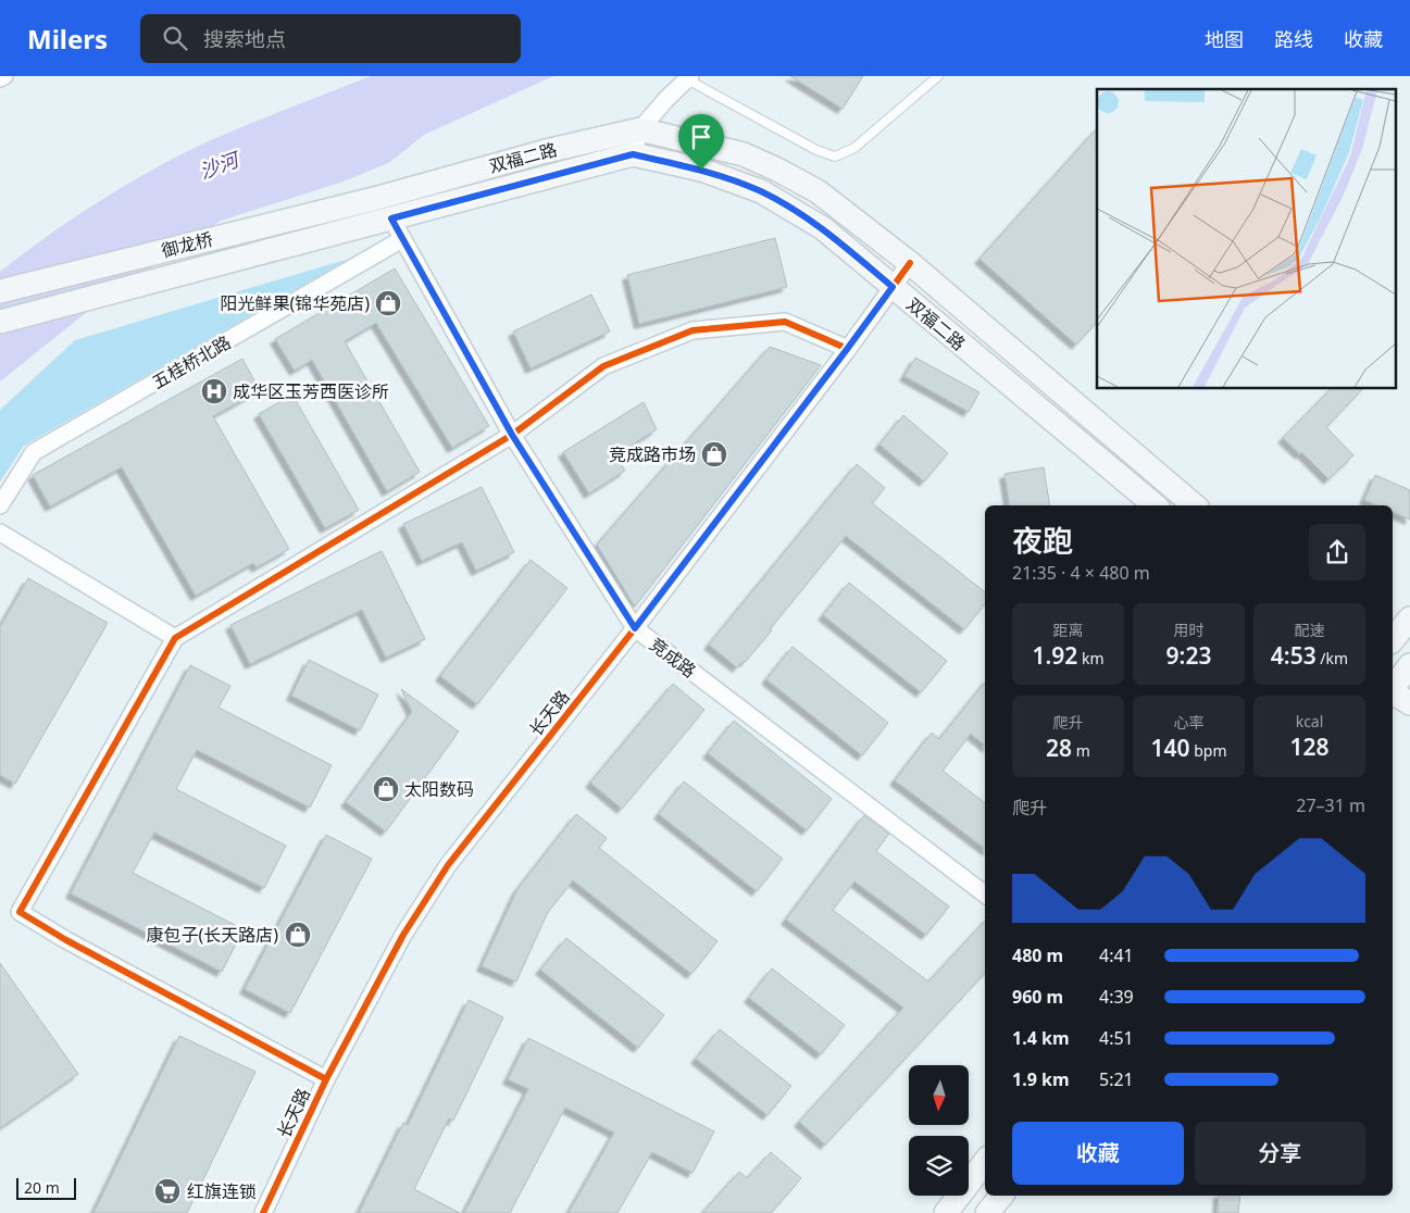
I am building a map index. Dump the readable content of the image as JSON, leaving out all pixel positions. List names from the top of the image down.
{
  "streets": {
    "main road": ["双福二路", "御龙桥"],
    "street": ["五桂桥北路", "竞成路", "长天路"]
  },
  "crossings": [
    ["双福二路", "御龙桥"],
    ["双福二路", "竞成路"],
    ["双福二路", "长天路"],
    ["五桂桥北路", "竞成路"],
    ["竞成路", "长天路"]
  ],
  "water": ["沙河"],
  "places": {
    "shop": [
      "阳光鲜果(锦华苑店)",
      "竞成路市场",
      "太阳数码",
      "康包子(长天路店)"
    ],
    "hospital": ["成华区玉芳西医诊所"],
    "supermarket": ["红旗连锁"]
  },
  "scale_bar": "20 m",
  "north": "bottom",
  "page": {
    "header": "Milers",
    "search": "搜索地点",
    "nav": ["地图", "路线", "收藏"],
    "heading": ["夜跑", "21:35 · 4 × 480 m"],
    "stats": [
      ["距离", "1.92 km"],
      ["用时", "9:23"],
      ["配速", "4:53 /km"],
      ["爬升", "28 m"],
      ["心率", "140 bpm"],
      ["kcal", "128"]
    ],
    "chart": ["爬升", "27–31 m"],
    "list": [
      {
        "name": "480 m",
        "note": "4:41"
      },
      {
        "name": "960 m",
        "note": "4:39"
      },
      {
        "name": "1.4 km",
        "note": "4:51"
      },
      {
        "name": "1.9 km",
        "note": "5:21"
      }
    ],
    "buttons": ["收藏", "分享"],
    "scale": "20 m"
  }
}
